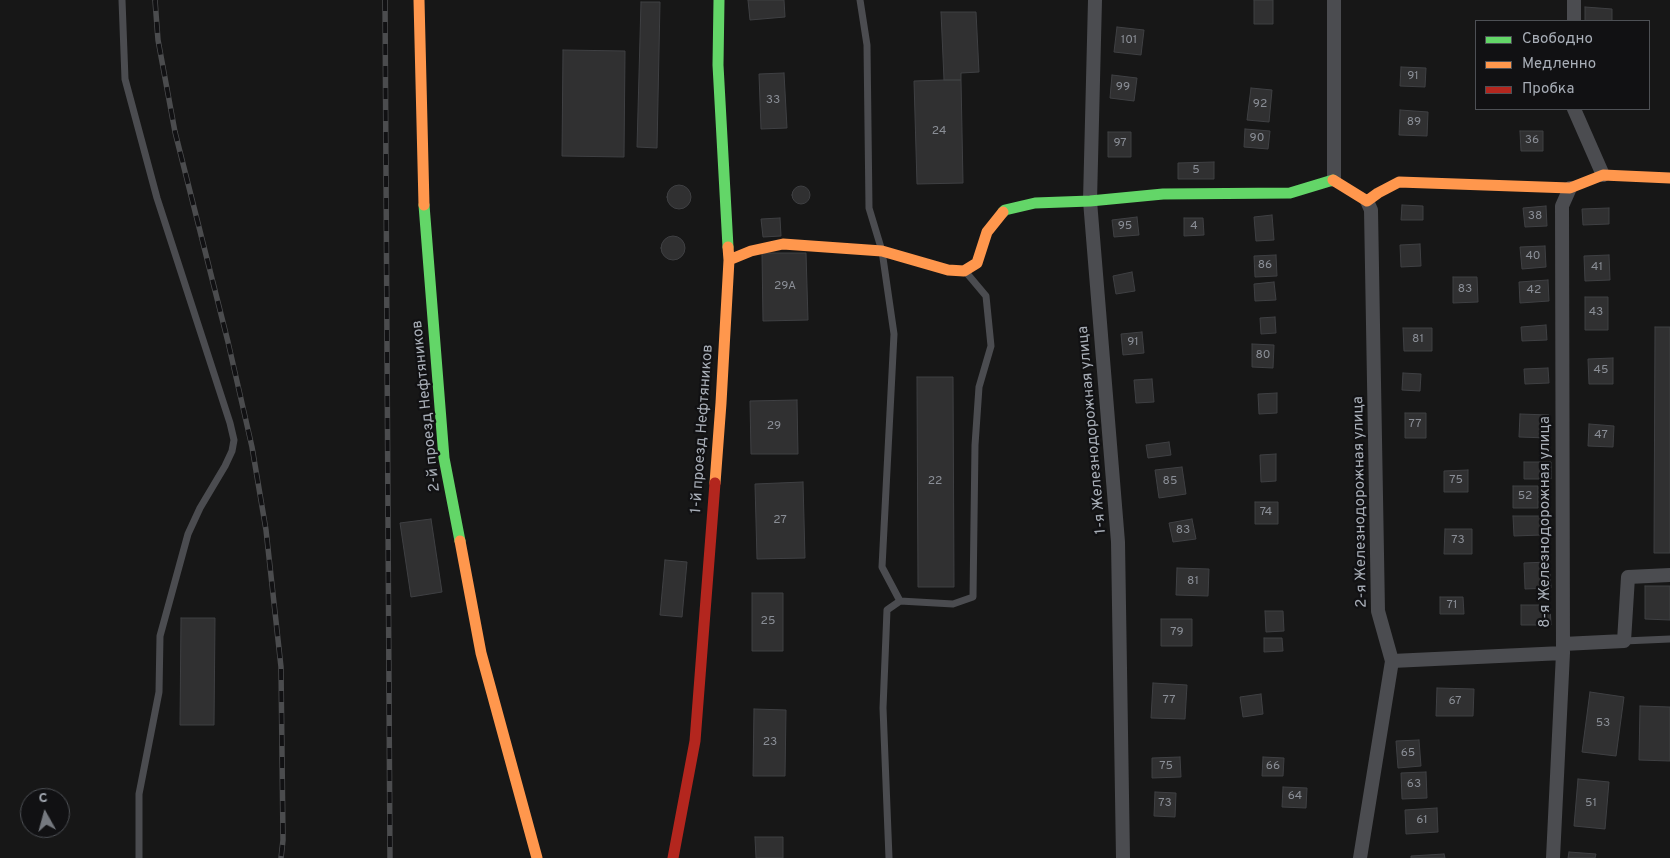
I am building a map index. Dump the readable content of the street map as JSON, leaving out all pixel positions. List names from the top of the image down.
{
  "streets": {
    "street": [
      "2-й проезд Нефтяников",
      "1-й проезд Нефтяников",
      "1-я Железнодорожная улица",
      "2-я Железнодорожная улица",
      "8-я Железнодорожная улица"
    ]
  },
  "house_numbers": [
    "101",
    "91",
    "99",
    "33",
    "92",
    "89",
    "24",
    "90",
    "36",
    "97",
    "5",
    "38",
    "95",
    "4",
    "40",
    "86",
    "41",
    "29А",
    "83",
    "42",
    "43",
    "81",
    "91",
    "80",
    "45",
    "77",
    "29",
    "47",
    "75",
    "22",
    "85",
    "52",
    "74",
    "27",
    "83",
    "73",
    "81",
    "71",
    "25",
    "79",
    "77",
    "67",
    "53",
    "23",
    "65",
    "75",
    "66",
    "63",
    "64",
    "73",
    "51",
    "61"
  ],
  "legend": ["Свободно", "Медленно", "Пробка"],
  "north": "top"
}
